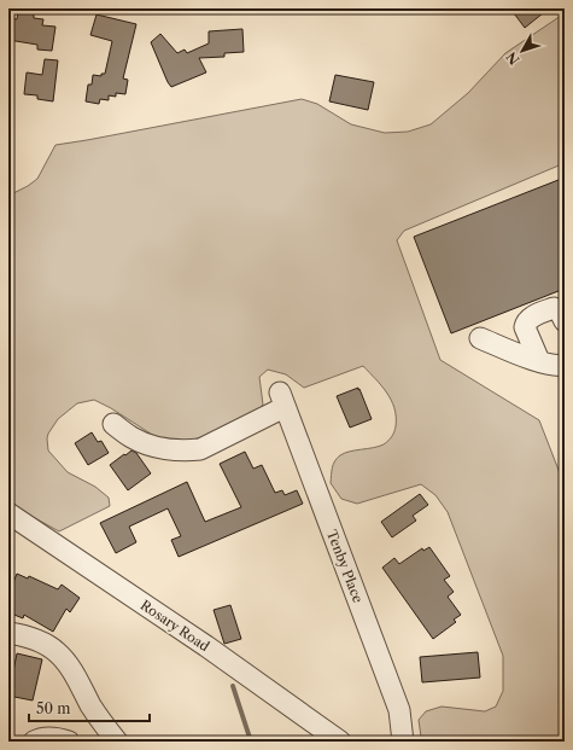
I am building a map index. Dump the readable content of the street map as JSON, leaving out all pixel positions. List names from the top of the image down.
{
  "streets": {
    "street": ["Tenby Place", "Rosary Road"]
  },
  "scale_bar": "50 m",
  "north": "bottom left"
}
